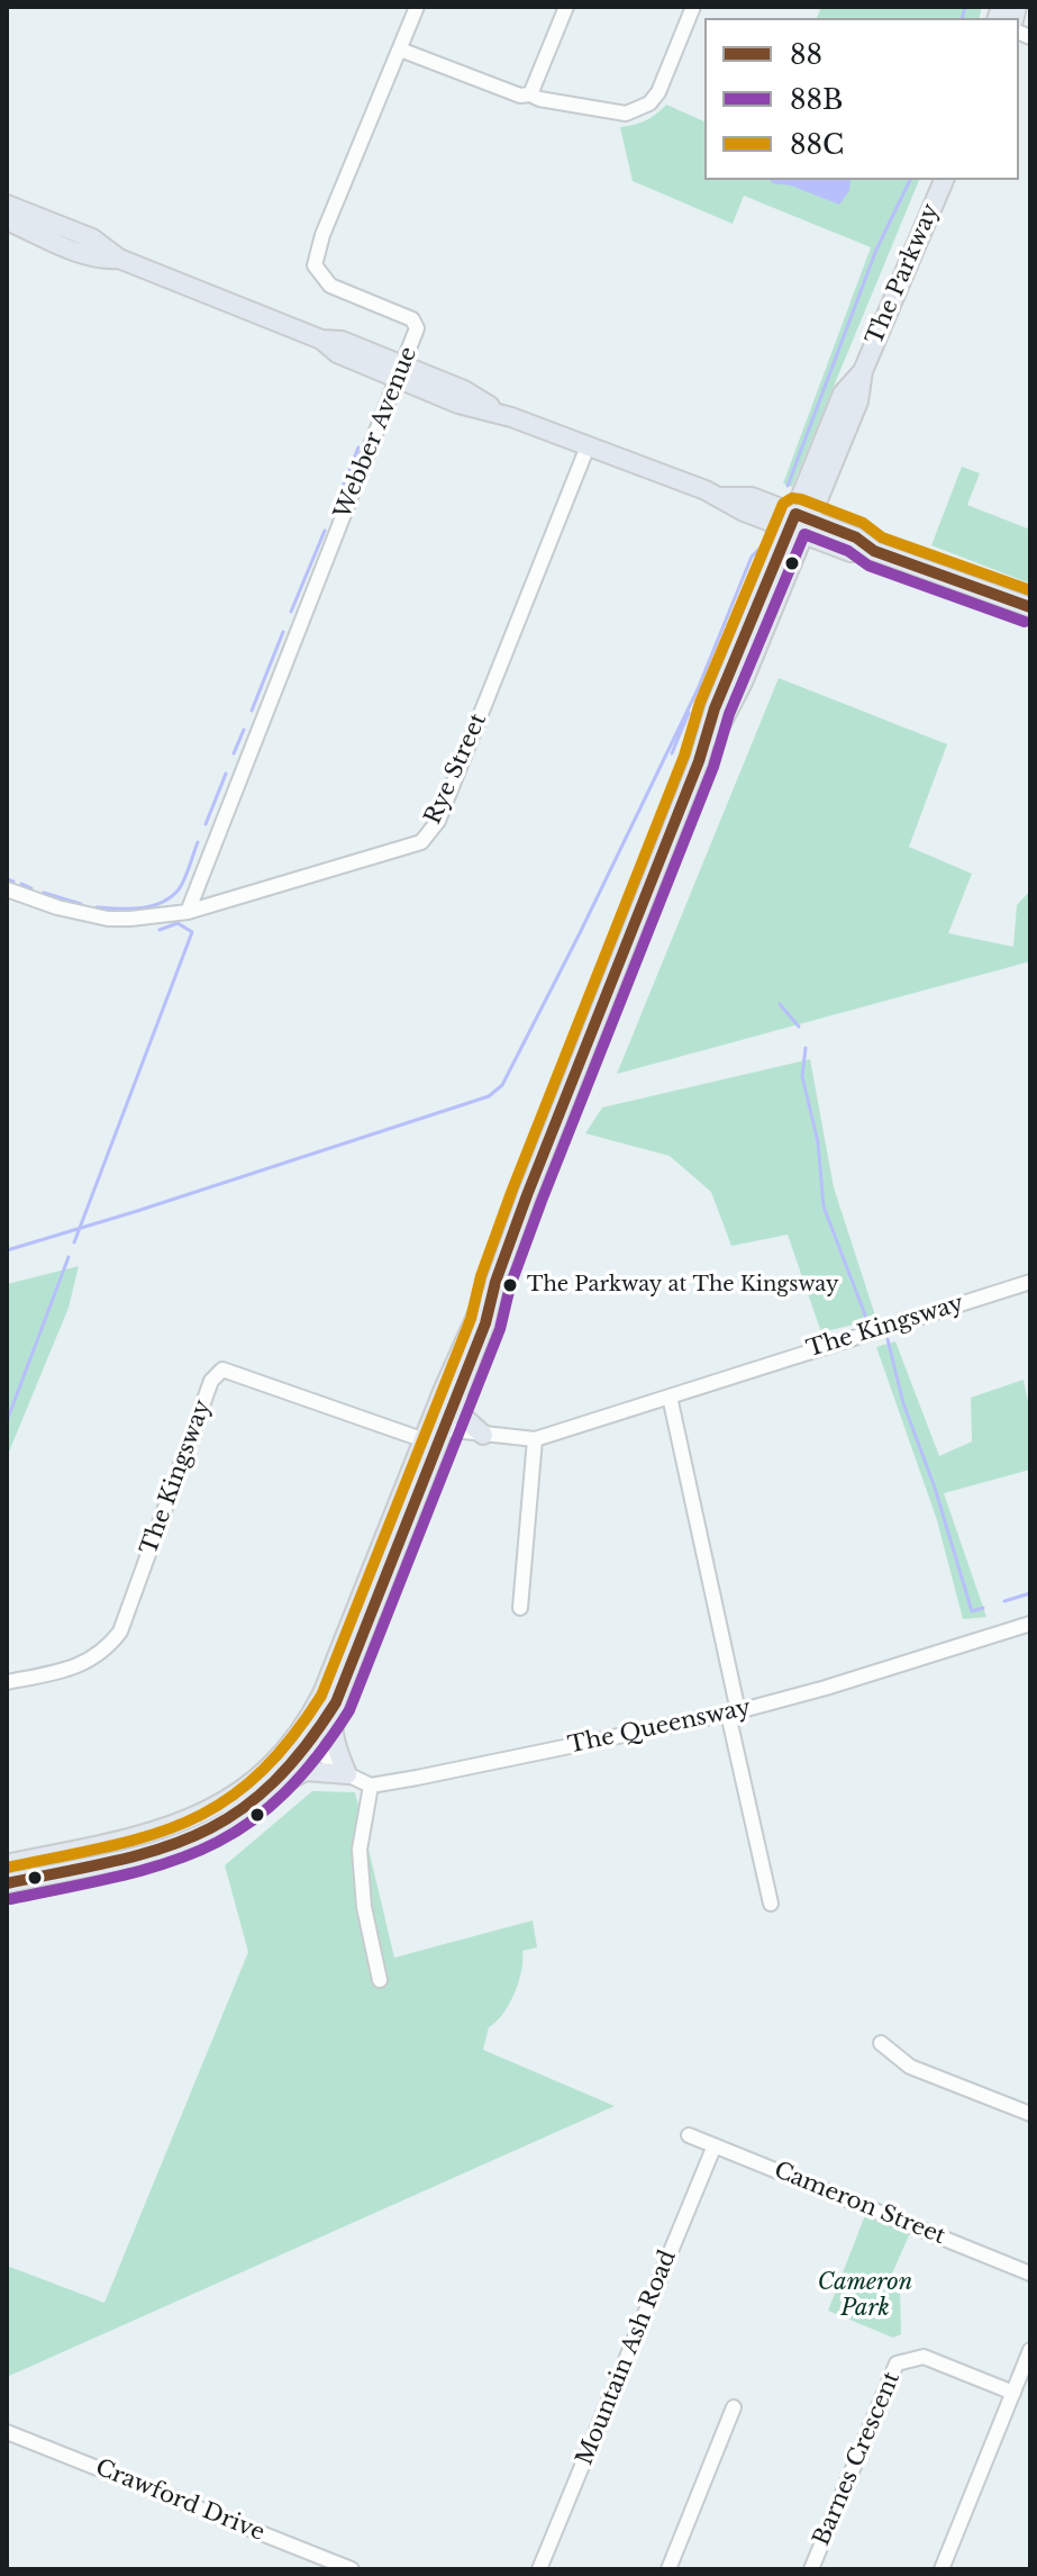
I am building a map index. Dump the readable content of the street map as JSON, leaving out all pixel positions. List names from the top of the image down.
{
  "streets": {
    "main road": ["The Parkway"],
    "street": [
      "Webber Avenue",
      "Rye Street",
      "The Kingsway",
      "The Queensway",
      "Cameron Street",
      "Mountain Ash Road",
      "Barnes Crescent",
      "Crawford Drive"
    ]
  },
  "crossings": [
    ["The Parkway", "The Kingsway"],
    ["Webber Avenue", "Rye Street"],
    ["Cameron Street", "Mountain Ash Road"]
  ],
  "parks": ["Cameron Park"],
  "places": ["The Parkway at The Kingsway"],
  "lines": ["transit line 88C", "transit line 88", "transit line 88B"],
  "legend": ["88", "88B", "88C"]
}
